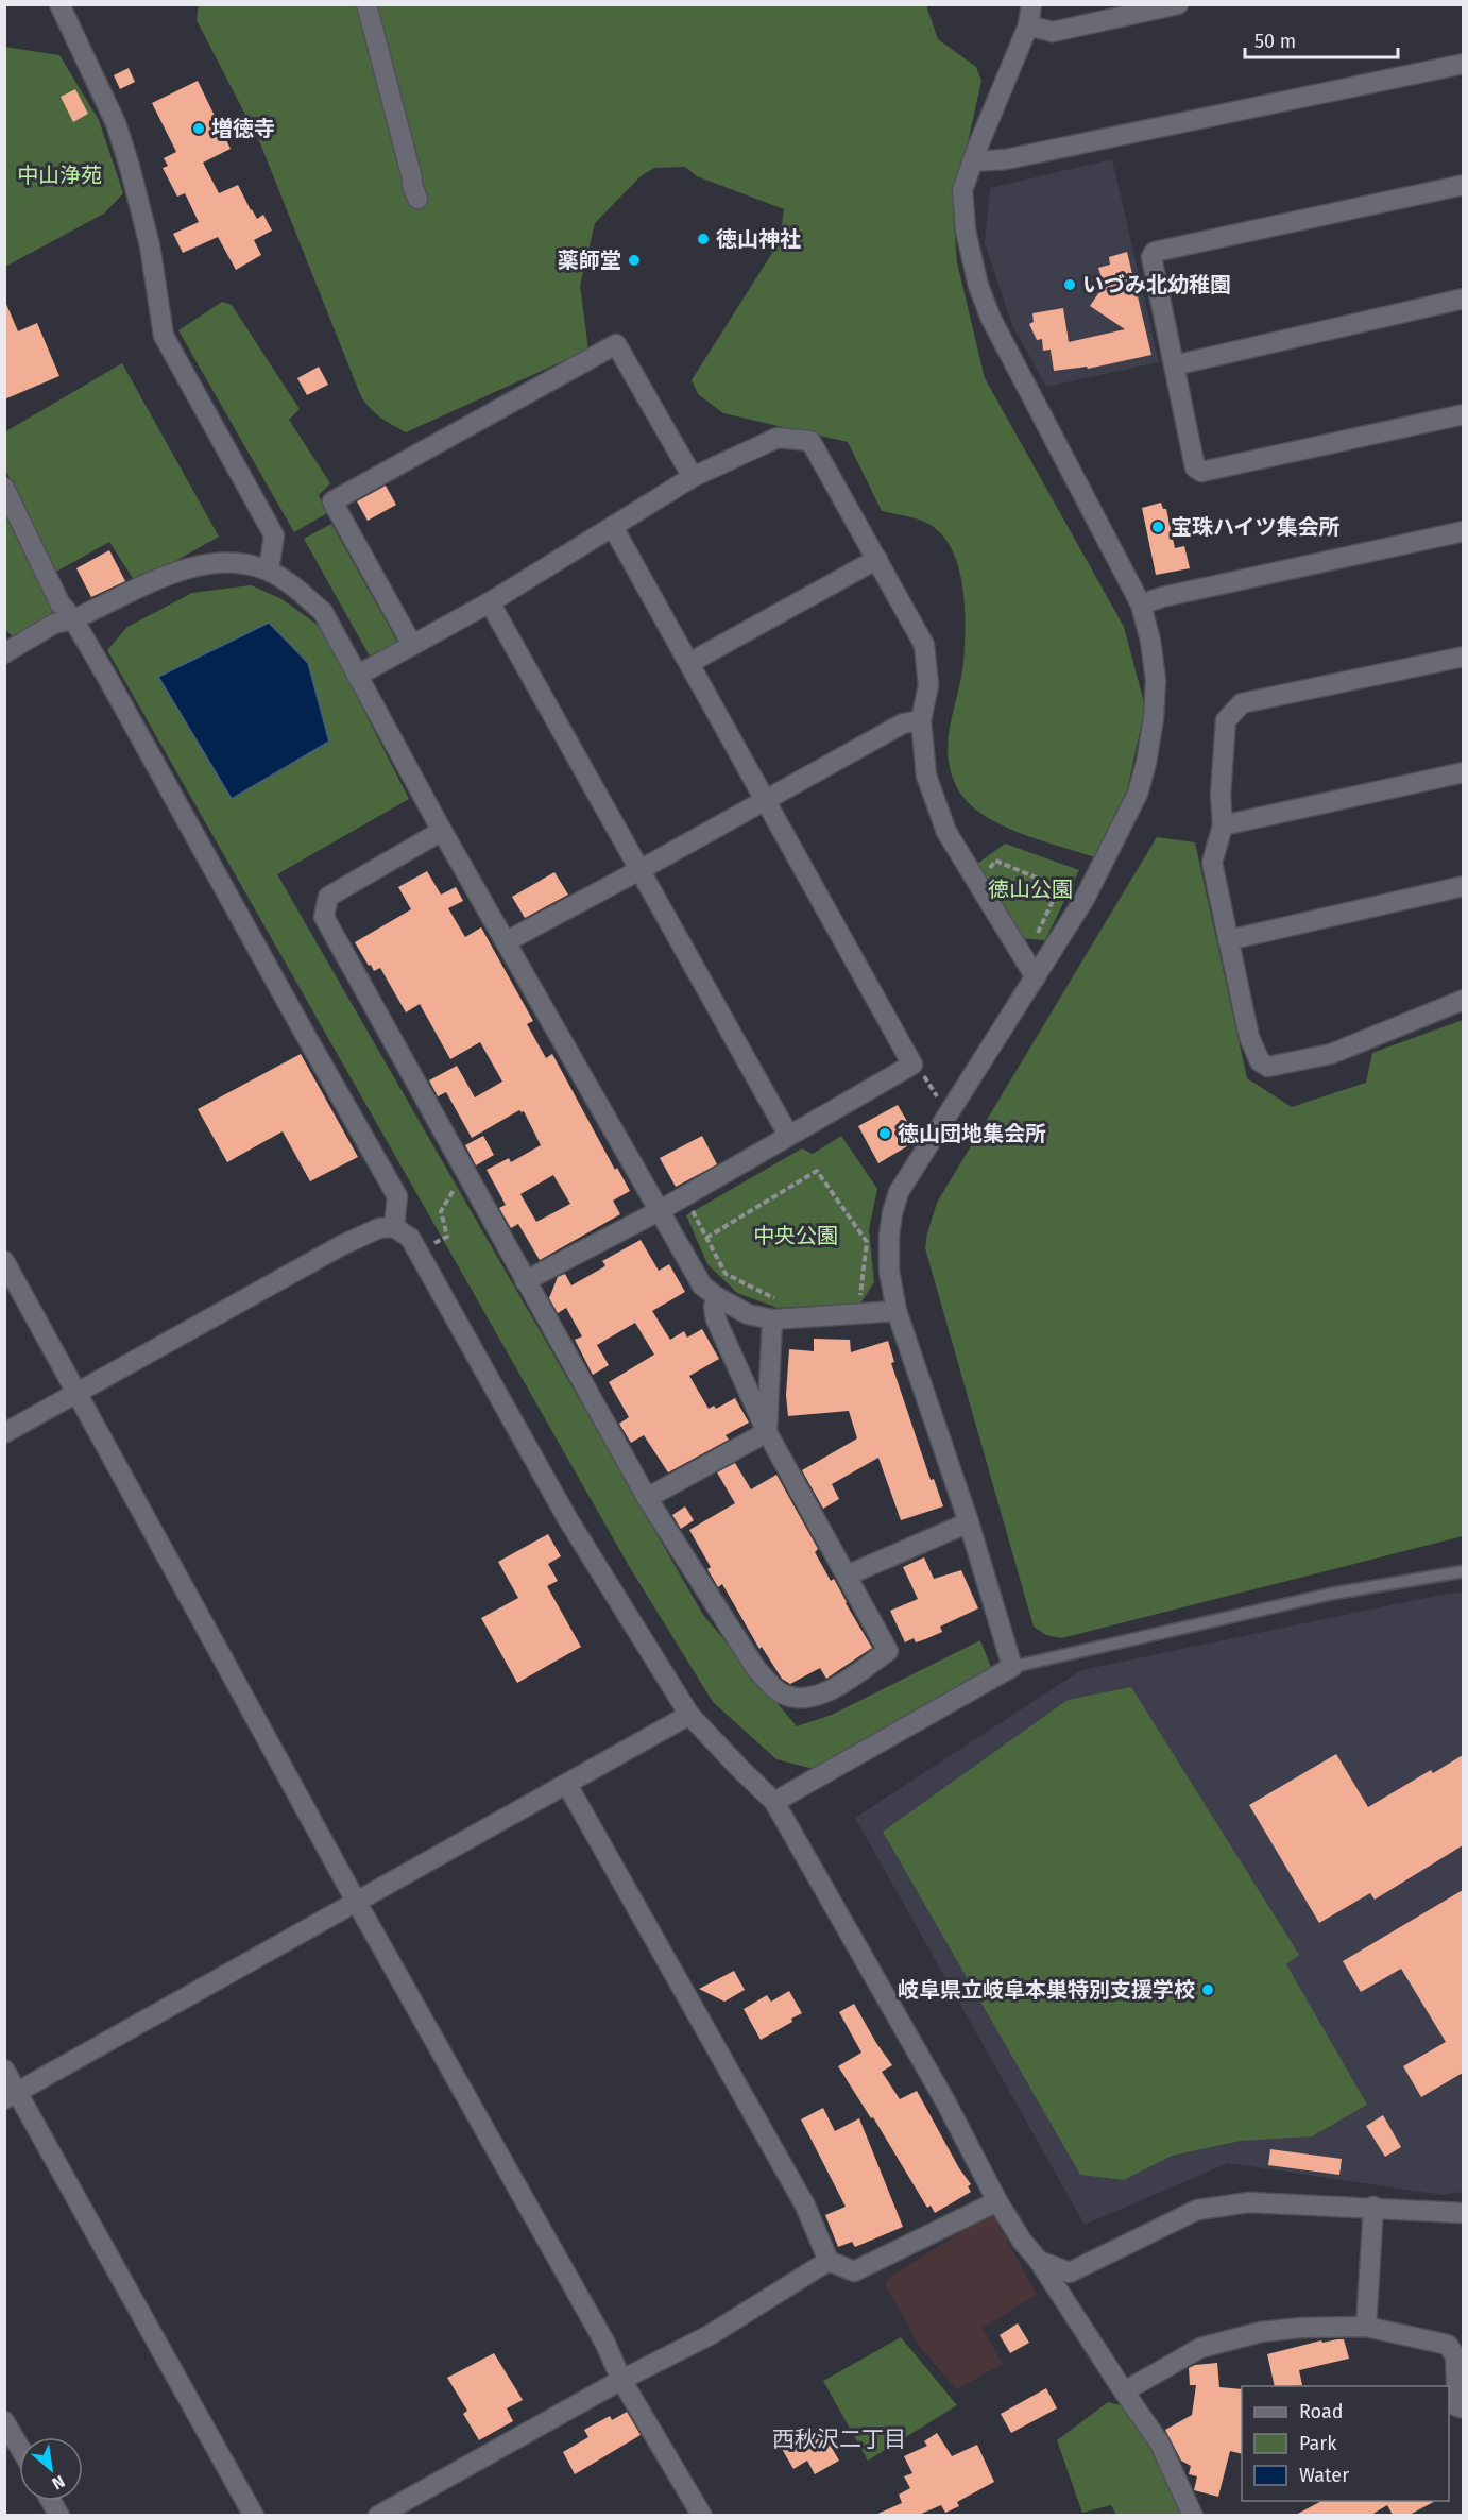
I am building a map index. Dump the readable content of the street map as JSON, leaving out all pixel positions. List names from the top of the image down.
{
  "districts": ["西秋沢二丁目"],
  "parks": ["中山浄苑", "徳山公園", "中央公園"],
  "places": [
    "増徳寺",
    "徳山神社",
    "薬師堂",
    "いづみ北幼稚園",
    "宝珠ハイツ集会所",
    "徳山団地集会所",
    "岐阜県立岐阜本巣特別支援学校"
  ],
  "legend": ["Road", "Park", "Water"],
  "scale_bar": "50 m",
  "north": "bottom right"
}
